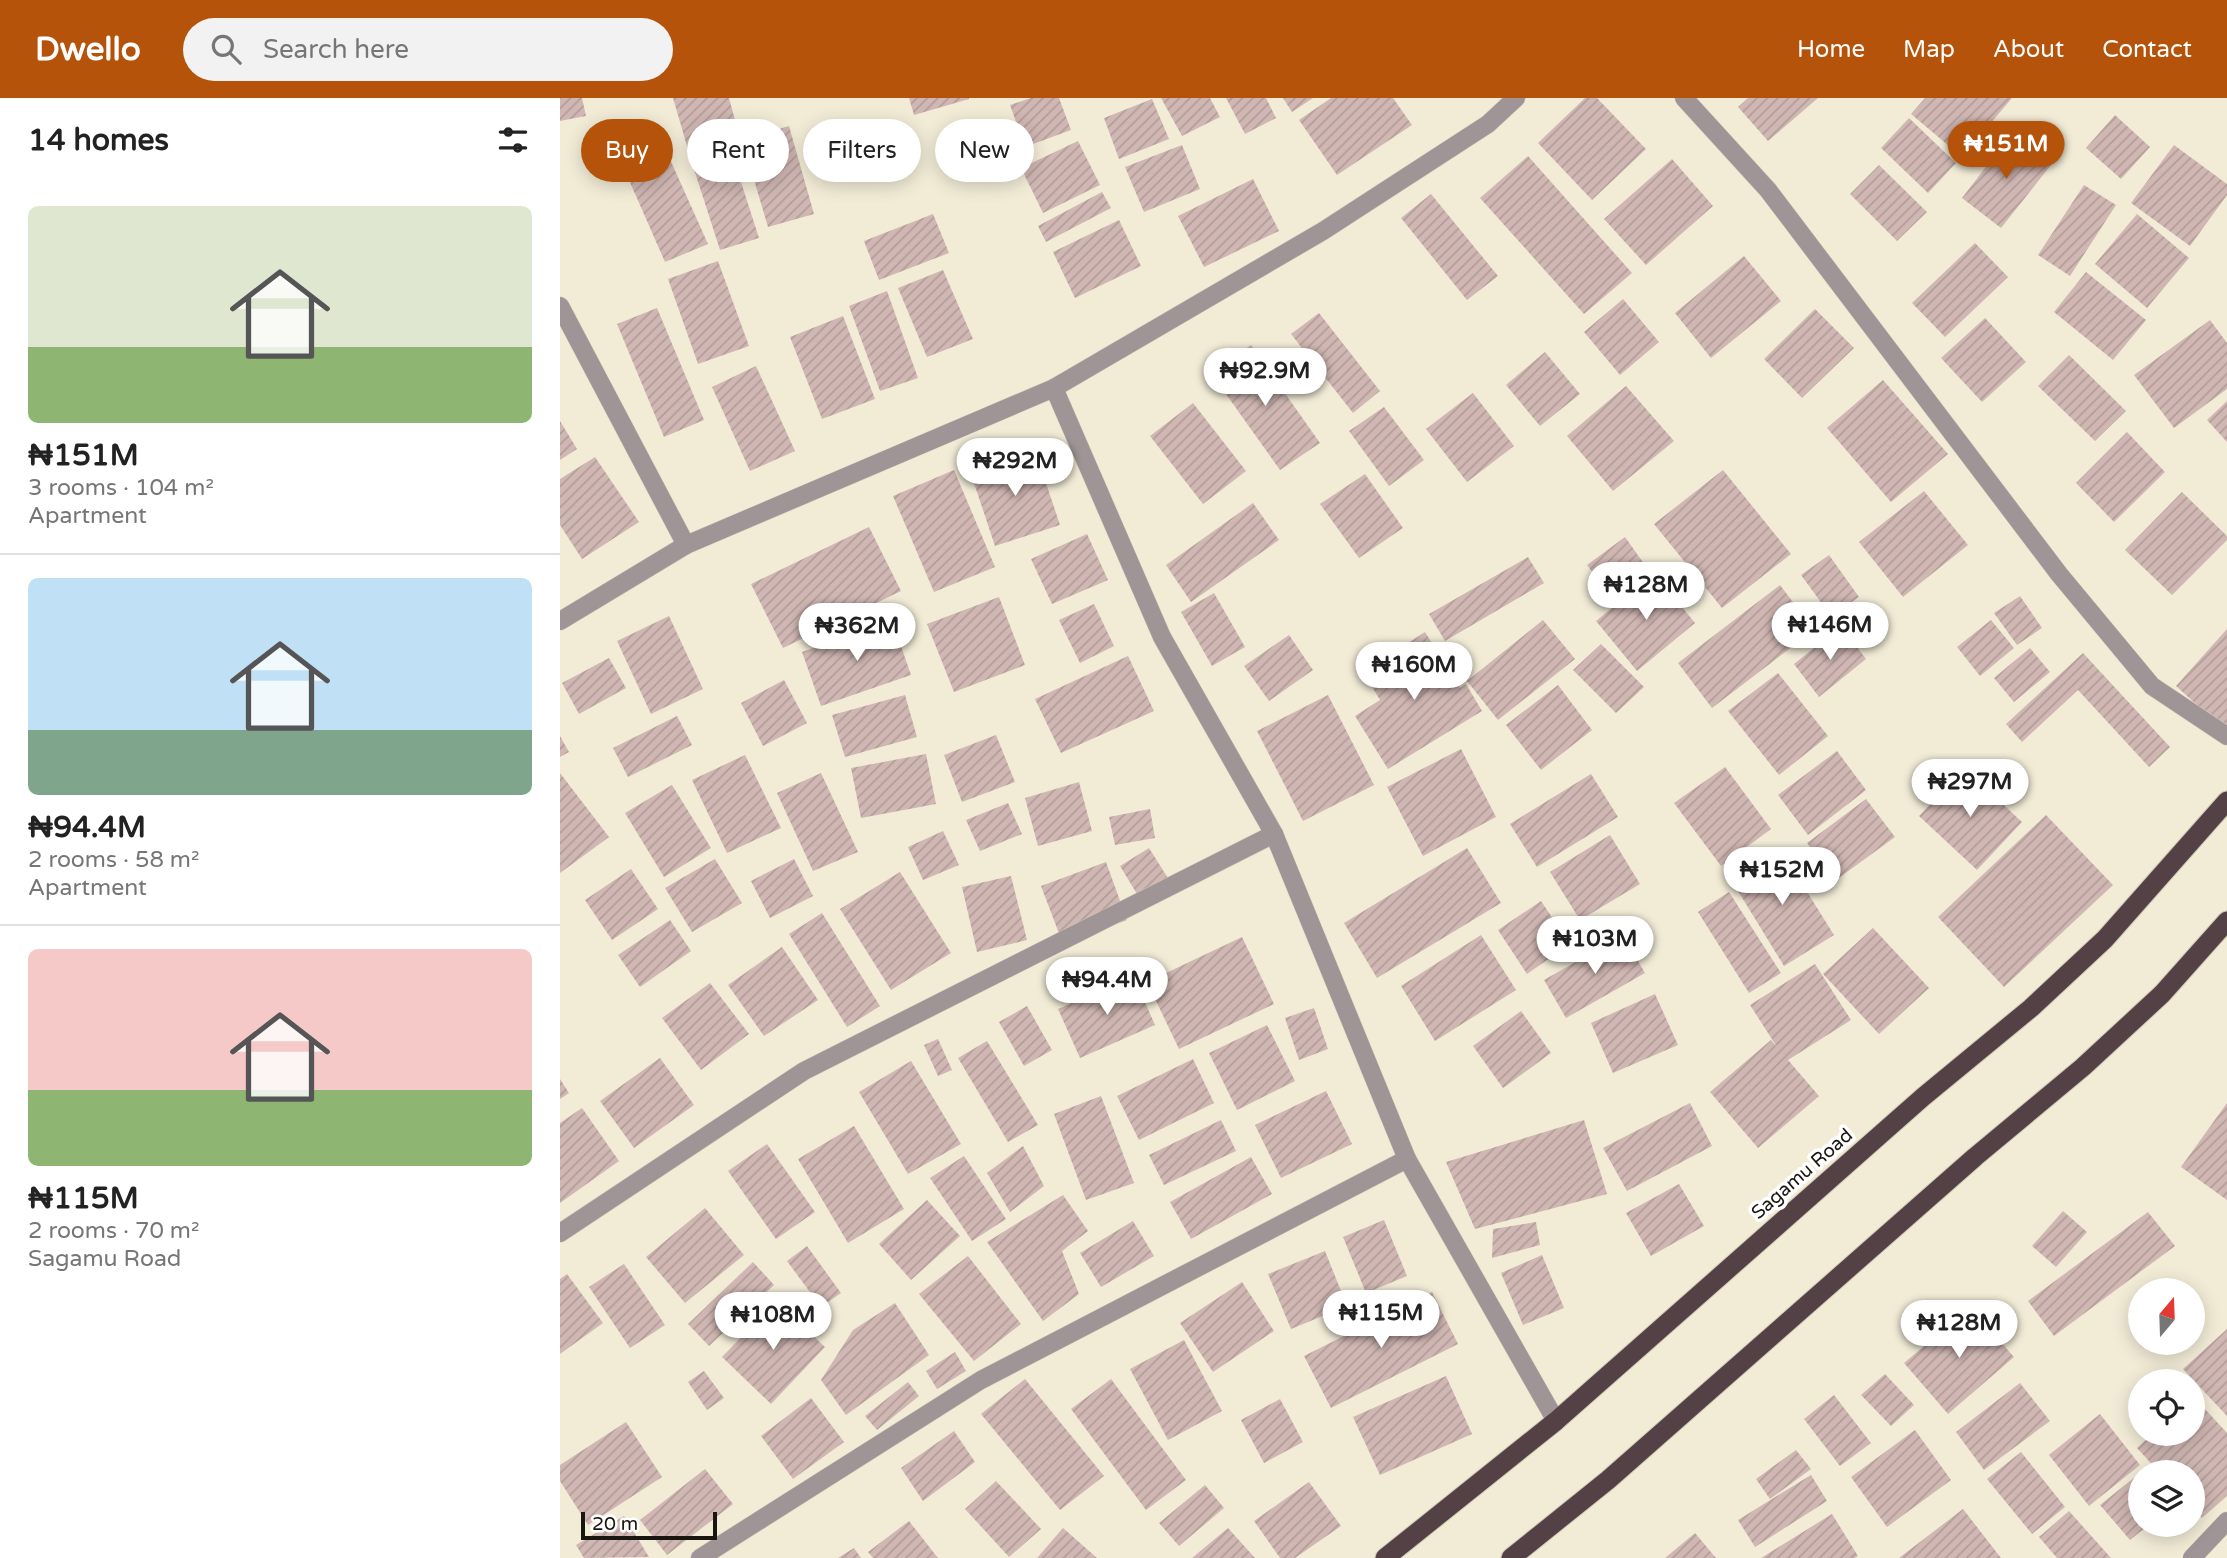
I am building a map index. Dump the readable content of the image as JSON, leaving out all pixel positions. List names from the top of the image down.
{
  "streets": {
    "highway": ["Sagamu Road"]
  },
  "scale_bar": "20 m",
  "north": "top",
  "page": {
    "header": "Dwello",
    "search": "Search here",
    "nav": [
      "Home",
      "Map",
      "About",
      "Contact"
    ],
    "heading": "14 homes",
    "chip": [
      "Buy",
      "Rent",
      "Filters",
      "New"
    ],
    "price": [
      "₦151M",
      "₦92.9M",
      "₦292M",
      "₦128M",
      "₦146M",
      "₦362M",
      "₦160M",
      "₦297M",
      "₦152M",
      "₦103M",
      "₦94.4M",
      "₦115M",
      "₦108M",
      "₦128M"
    ],
    "list": [
      {
        "name": "₦151M",
        "note": "3 rooms · 104 m² · Apartment"
      },
      {
        "name": "₦94.4M",
        "note": "2 rooms · 58 m² · Apartment"
      },
      {
        "name": "₦115M",
        "note": "2 rooms · 70 m² · Sagamu Road"
      }
    ],
    "scale": "20 m"
  }
}
